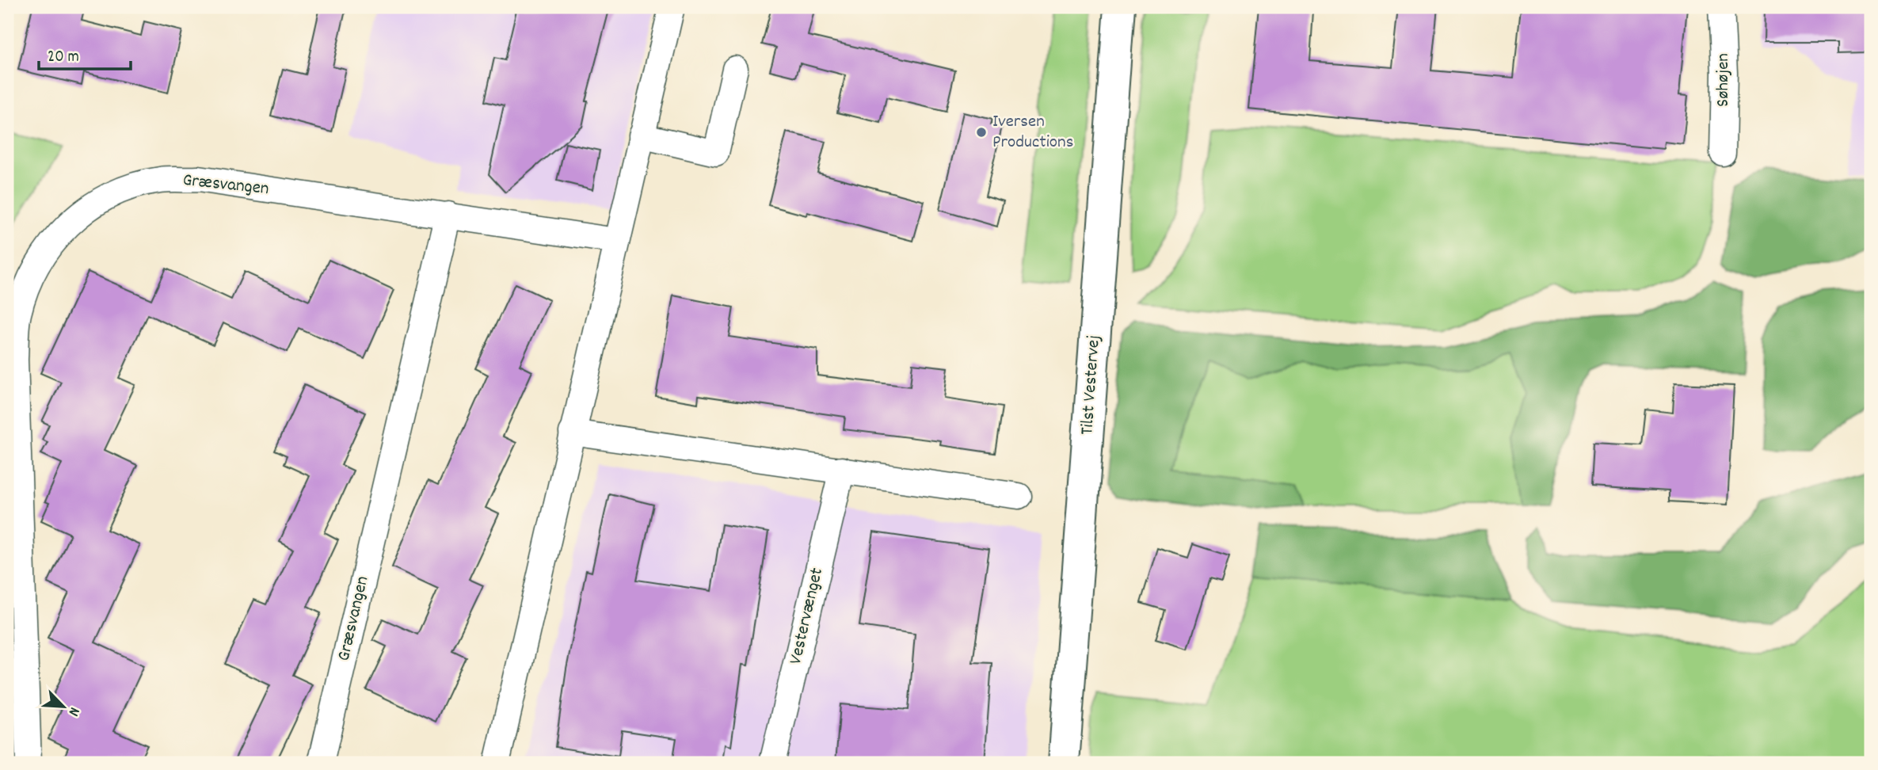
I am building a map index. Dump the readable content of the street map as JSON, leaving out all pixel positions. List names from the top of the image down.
{
  "streets": {
    "street": [
      "Søhøjen",
      "Græsvangen",
      "Tilst Vestervej",
      "Vestervænget"
    ]
  },
  "places": ["Iversen Productions"],
  "scale_bar": "20 m",
  "north": "bottom right"
}
